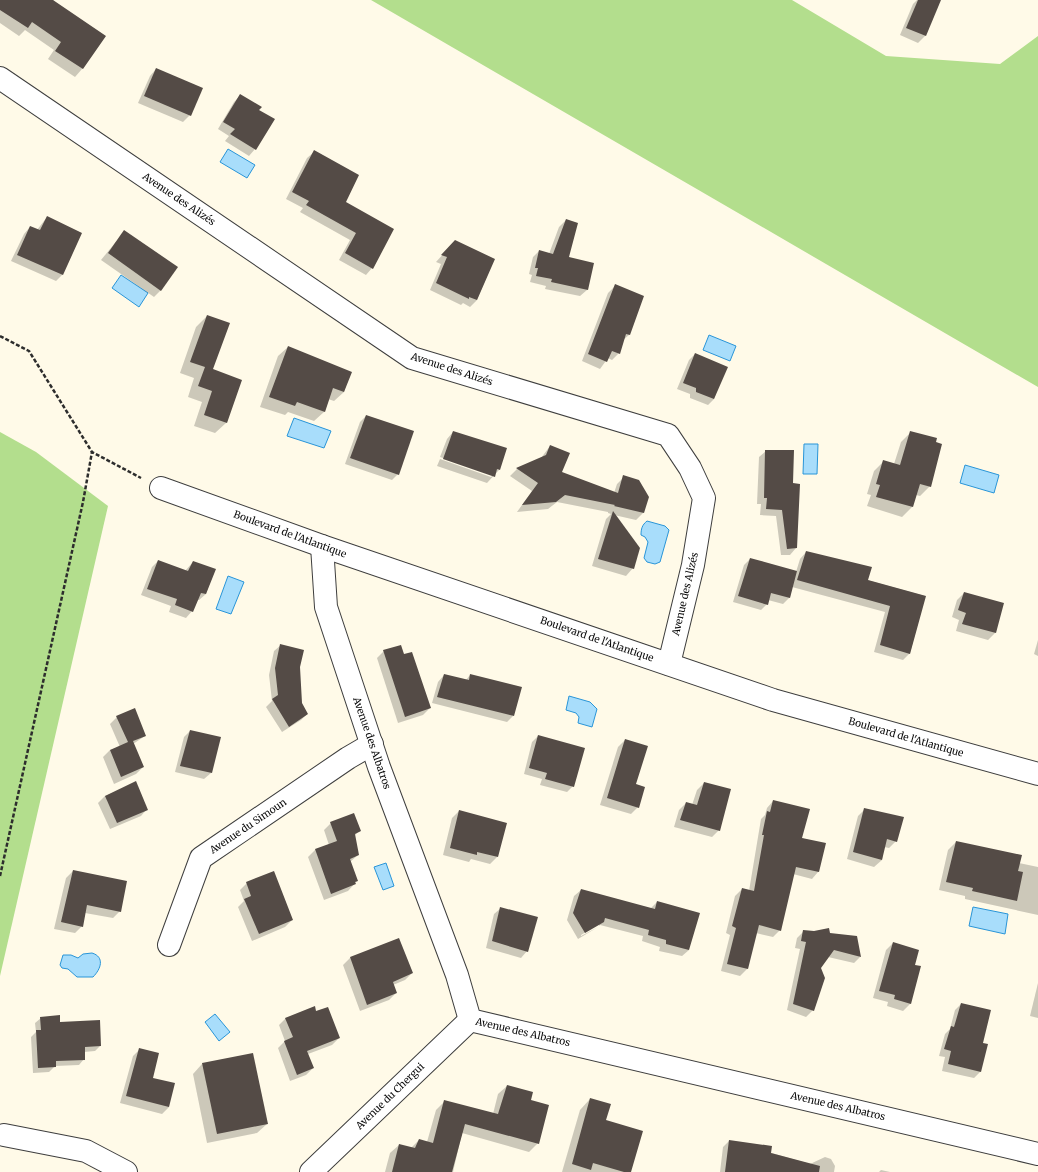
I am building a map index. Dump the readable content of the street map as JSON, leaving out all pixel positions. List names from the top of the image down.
{
  "streets": {
    "street": [
      "Avenue des Alizés",
      "Boulevard de l'Atlantique",
      "Avenue des Albatros",
      "Avenue du Simoun",
      "Avenue du Chergui"
    ]
  },
  "crossings": [
    ["Avenue des Alizés", "Boulevard de l'Atlantique"],
    ["Boulevard de l'Atlantique", "Avenue des Albatros"],
    ["Avenue des Albatros", "Avenue du Simoun"],
    ["Avenue des Albatros", "Avenue du Chergui"]
  ]
}
